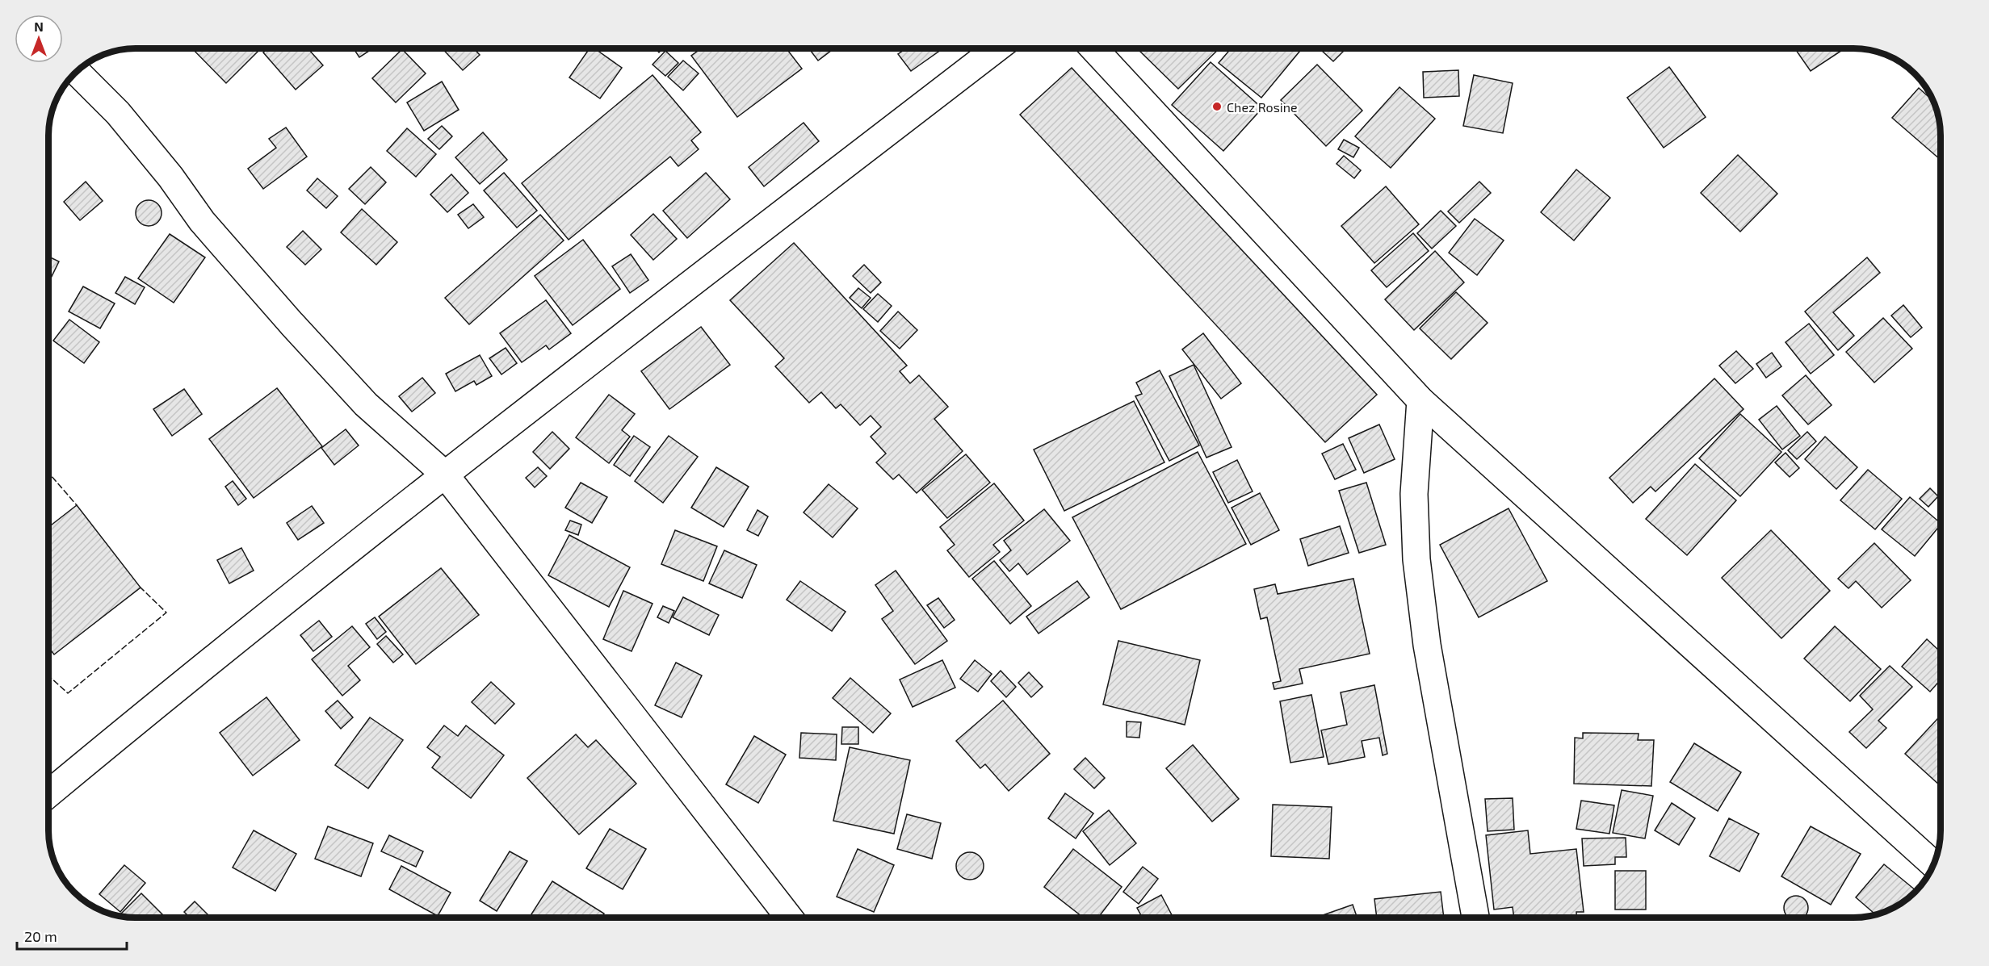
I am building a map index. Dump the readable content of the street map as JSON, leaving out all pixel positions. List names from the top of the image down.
{
  "places": ["Chez Rosine"],
  "scale_bar": "20 m",
  "north": "top"
}
